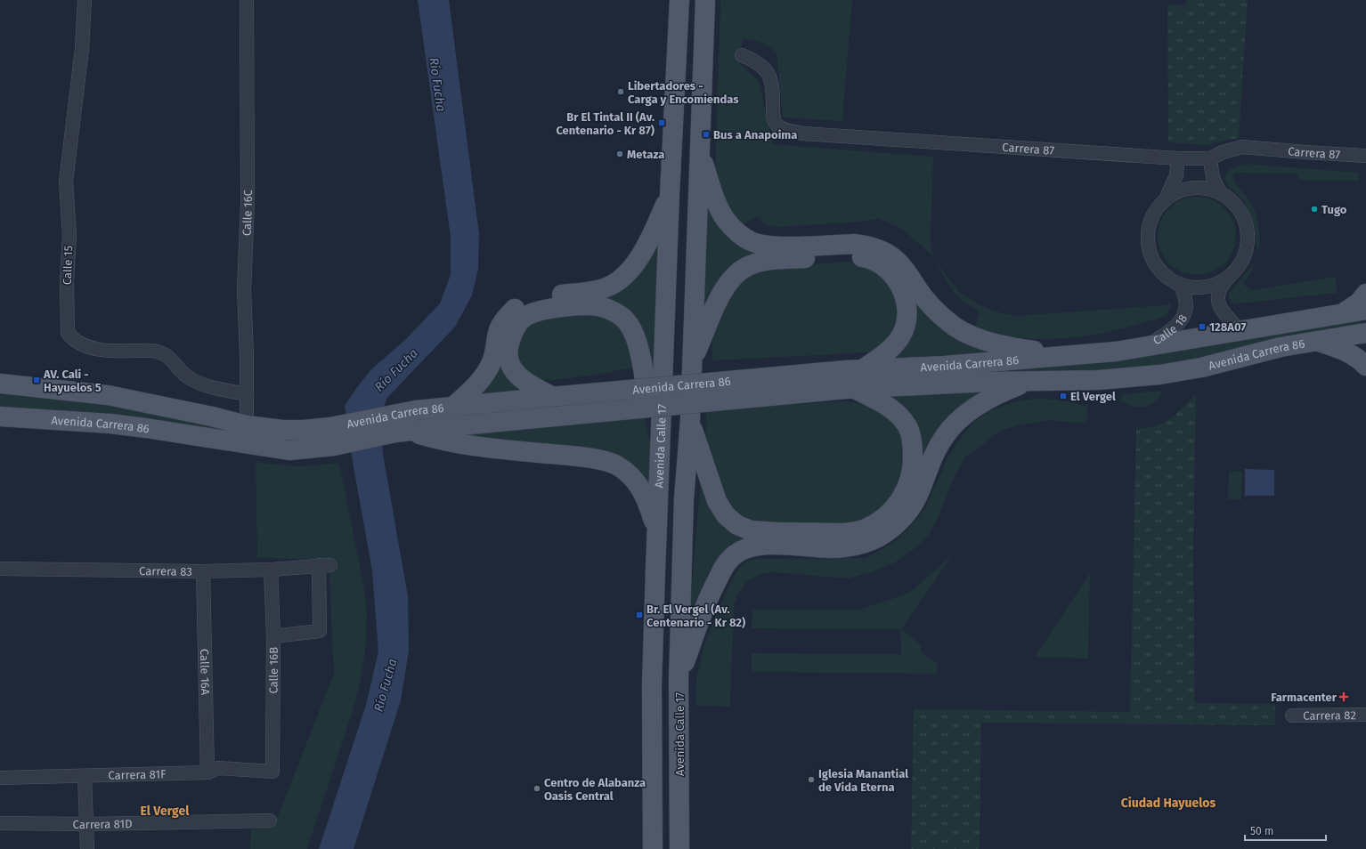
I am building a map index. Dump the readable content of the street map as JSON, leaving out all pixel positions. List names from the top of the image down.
{
  "streets": {
    "main road": ["Avenida Carrera 86", "Avenida Calle 17"],
    "street": [
      "Carrera 87",
      "Calle 16C",
      "Calle 15",
      "Calle 18",
      "Carrera 83",
      "Calle 16B",
      "Calle 16A",
      "Carrera 82",
      "Carrera 81F",
      "Carrera 81D"
    ]
  },
  "crossings": [
    ["Calle 16C", "Calle 15"],
    ["Calle 16C", "Avenida Carrera 86"],
    ["Calle 18", "Avenida Carrera 86"],
    ["Carrera 83", "Calle 16B"],
    ["Carrera 83", "Calle 16A"],
    ["Calle 16B", "Carrera 81F"],
    ["Calle 16A", "Carrera 81F"]
  ],
  "districts": ["Ciudad Hayuelos", "El Vergel"],
  "water": ["Río Fucha"],
  "places": {
    "other": [
      "Libertadores - Carga y Encomiendas",
      "Metaza",
      "Tugo",
      "Iglesia Manantial de Vida Eterna",
      "Centro de Alabanza Oasis Central"
    ],
    "transit": [
      "Br El Tintal II (Av. Centenario - Kr 87)",
      "Bus a Anapoima",
      "128A07",
      "AV. Cali - Hayuelos 5",
      "El Vergel",
      "Br. El Vergel (Av. Centenario - Kr 82)"
    ],
    "health": ["Farmacenter"]
  },
  "scale_bar": "50 m"
}
